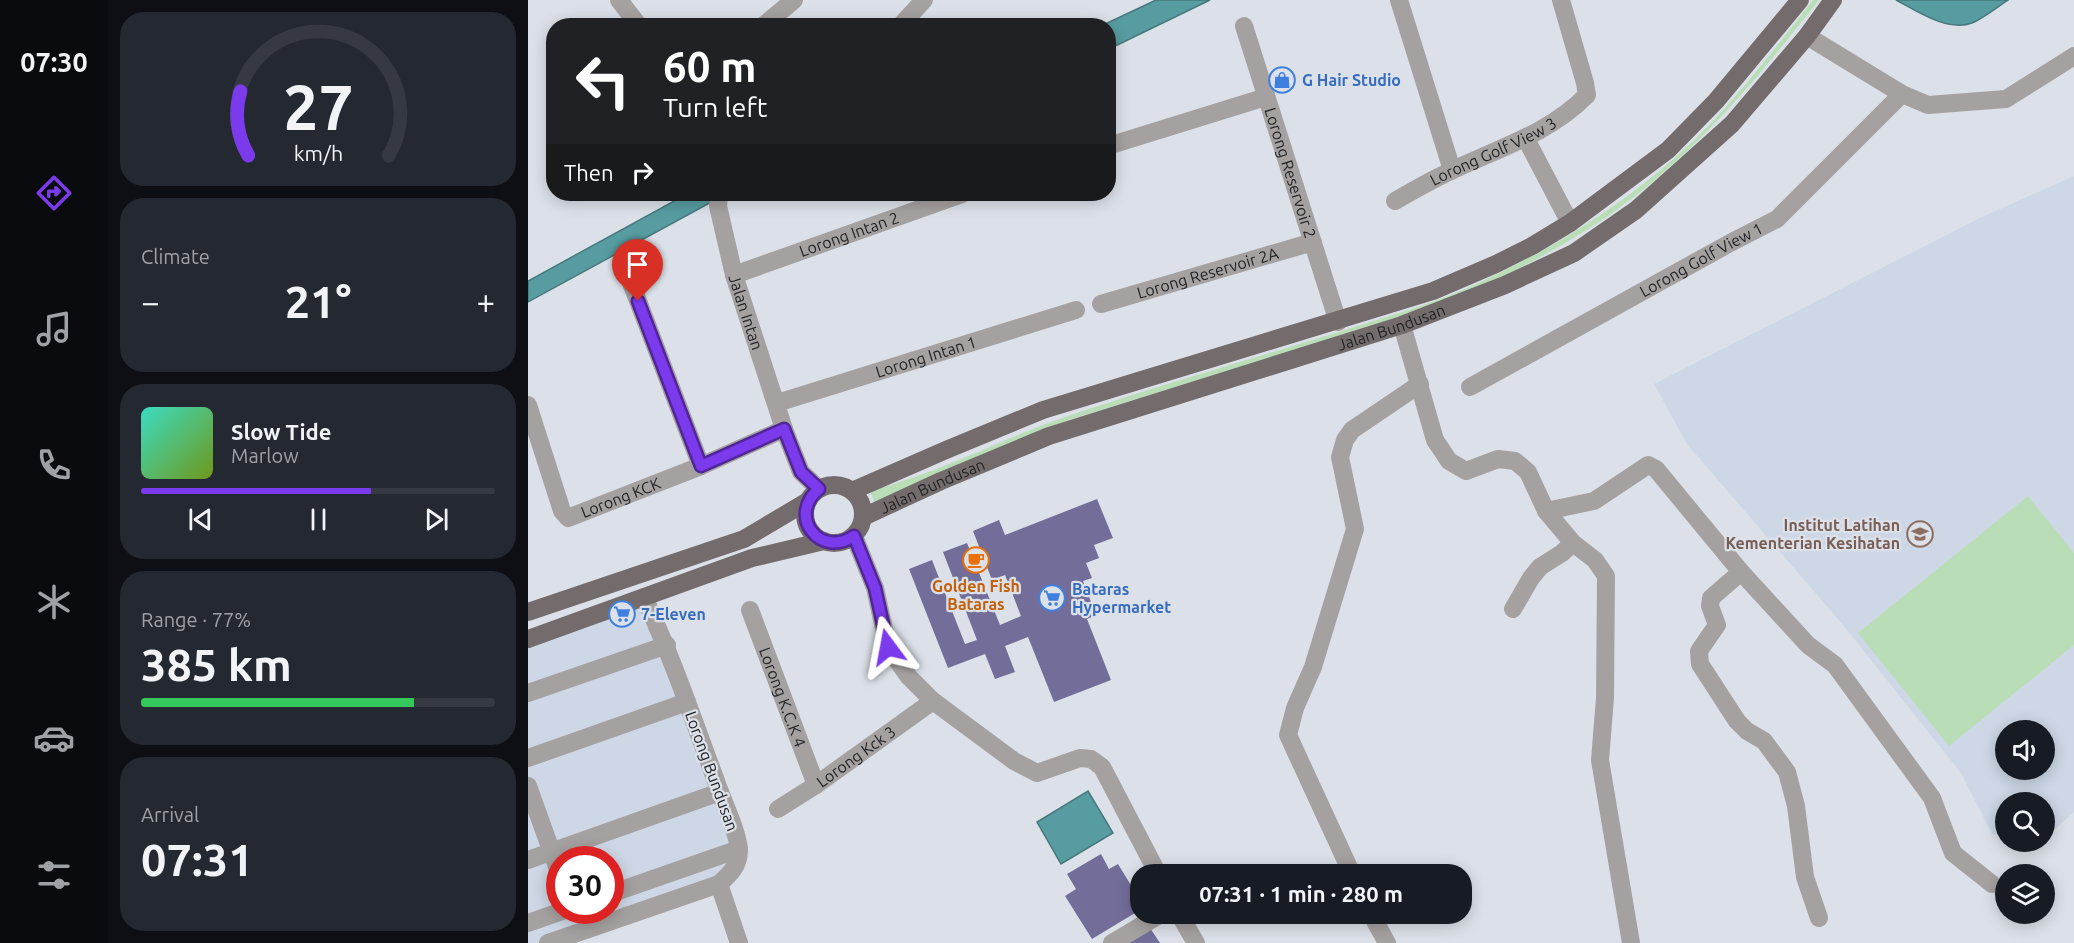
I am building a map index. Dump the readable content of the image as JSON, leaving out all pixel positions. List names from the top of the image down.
{
  "streets": {
    "main road": ["Jalan Bundusan"],
    "street": [
      "Lorong Golf View 3",
      "Lorong Reservoir 2",
      "Lorong Intan 2",
      "Lorong Golf View 1",
      "Lorong Reservoir 2A",
      "Jalan Intan",
      "Lorong Intan 1",
      "Lorong KCK",
      "Lorong K.C.K 4",
      "Lorong Kck 3",
      "Lorong Bundusan"
    ]
  },
  "crossings": [
    ["Lorong Reservoir 2", "Lorong Reservoir 2A"],
    ["Lorong Reservoir 2", "Jalan Bundusan"],
    ["Lorong Intan 2", "Jalan Intan"],
    ["Jalan Intan", "Jalan Bundusan"],
    ["Jalan Intan", "Lorong Intan 1"],
    ["Jalan Intan", "Lorong KCK"],
    ["Lorong K.C.K 4", "Lorong Kck 3"]
  ],
  "places": {
    "shop": ["G Hair Studio"],
    "school or university": ["Institut Latihan Kementerian Kesihatan"],
    "cafe": ["Golden Fish Bataras"],
    "supermarket": ["Bataras Hypermarket", "7-Eleven"]
  },
  "page": {
    "tabs": "07:30",
    "turn": ["60 m", "Turn left"],
    "then": "Then",
    "tile": [
      "Climate",
      ["Range · 77%", "385 km"],
      ["Arrival", "07:31"]
    ],
    "heat": ["−", "21°", "+"],
    "song": ["Slow Tide", "Marlow"],
    "limit": "30",
    "trip": "07:31 · 1 min · 280 m",
    "gauge": ["27", "km/h"]
  }
}
